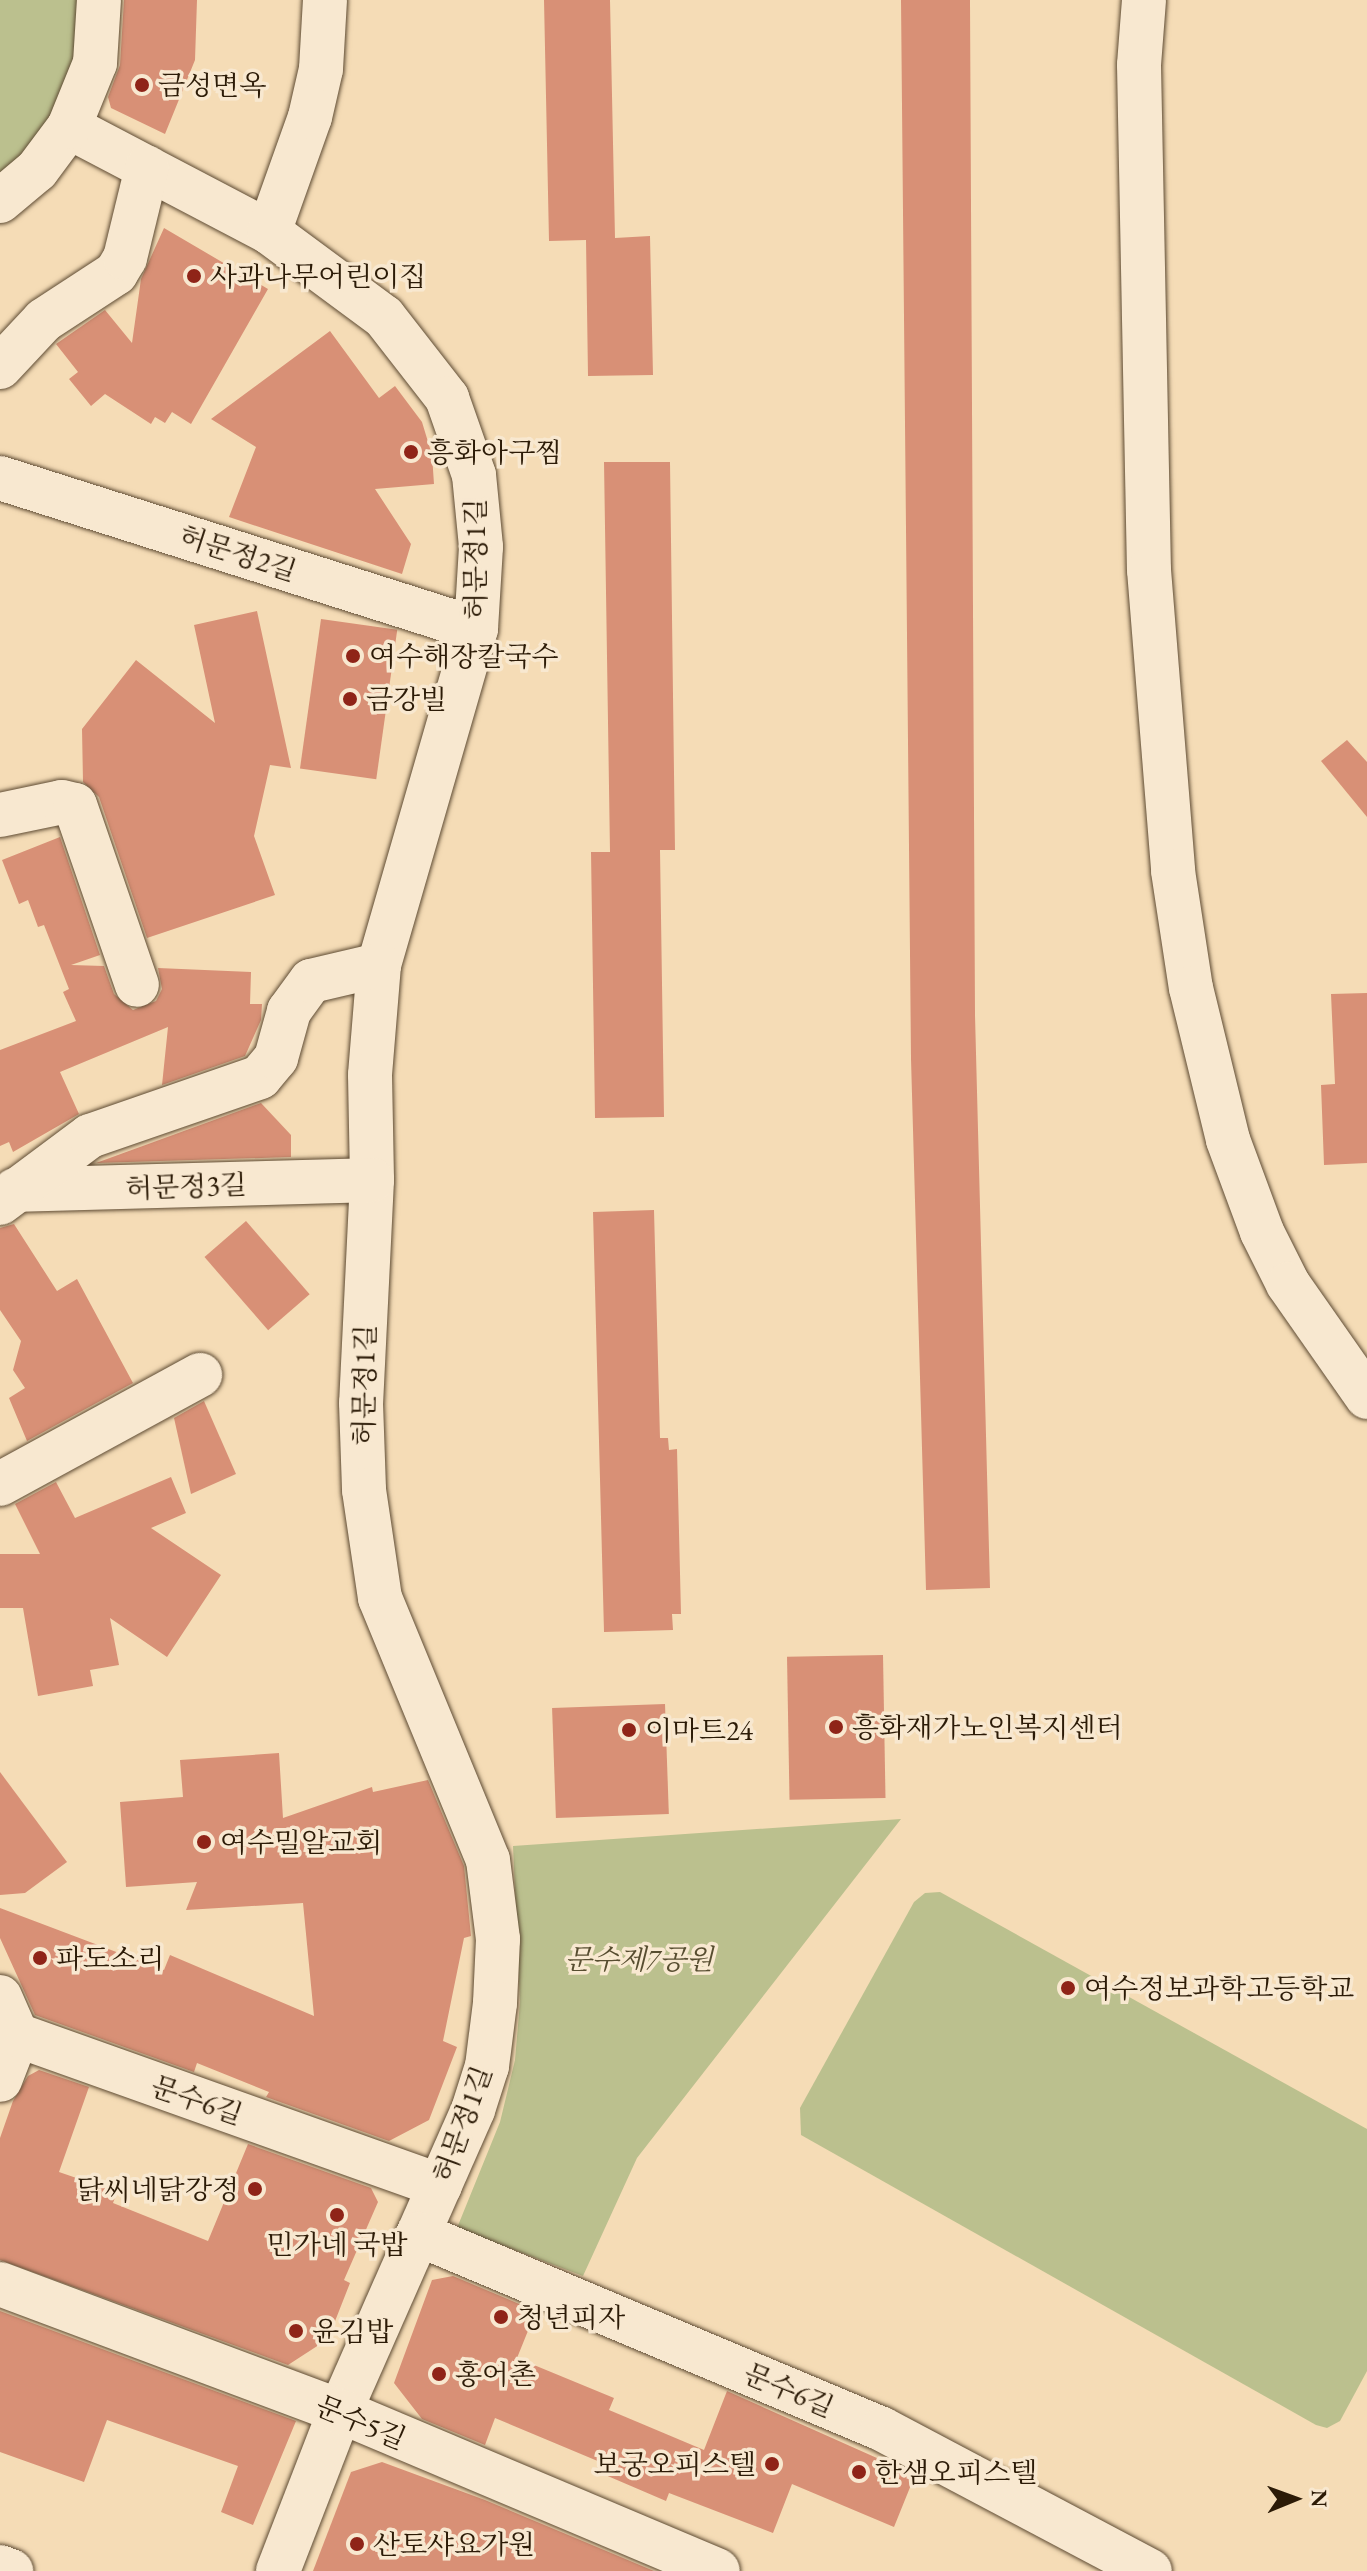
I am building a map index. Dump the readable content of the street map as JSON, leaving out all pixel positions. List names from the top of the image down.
{
  "streets": {
    "street": [
      "허문정2길",
      "허문정1길",
      "허문정3길",
      "문수6길",
      "문수5길"
    ]
  },
  "crossings": [
    ["허문정2길", "허문정1길"],
    ["허문정1길", "허문정3길"],
    ["허문정1길", "문수6길"],
    ["허문정1길", "문수5길"]
  ],
  "parks": ["문수제7공원"],
  "places": [
    "금성면옥",
    "사과나무어린이집",
    "흥화아구찜",
    "여수해장칼국수",
    "금강빌",
    "흥화재가노인복지센터",
    "이마트24",
    "여수밀알교회",
    "파도소리",
    "여수정보과학고등학교",
    "닭씨네닭강정",
    "민가네 국밥",
    "청년피자",
    "윤김밥",
    "홍어촌",
    "보궁오피스텔",
    "한샘오피스텔",
    "산토샤요가원"
  ],
  "north": "right"
}
